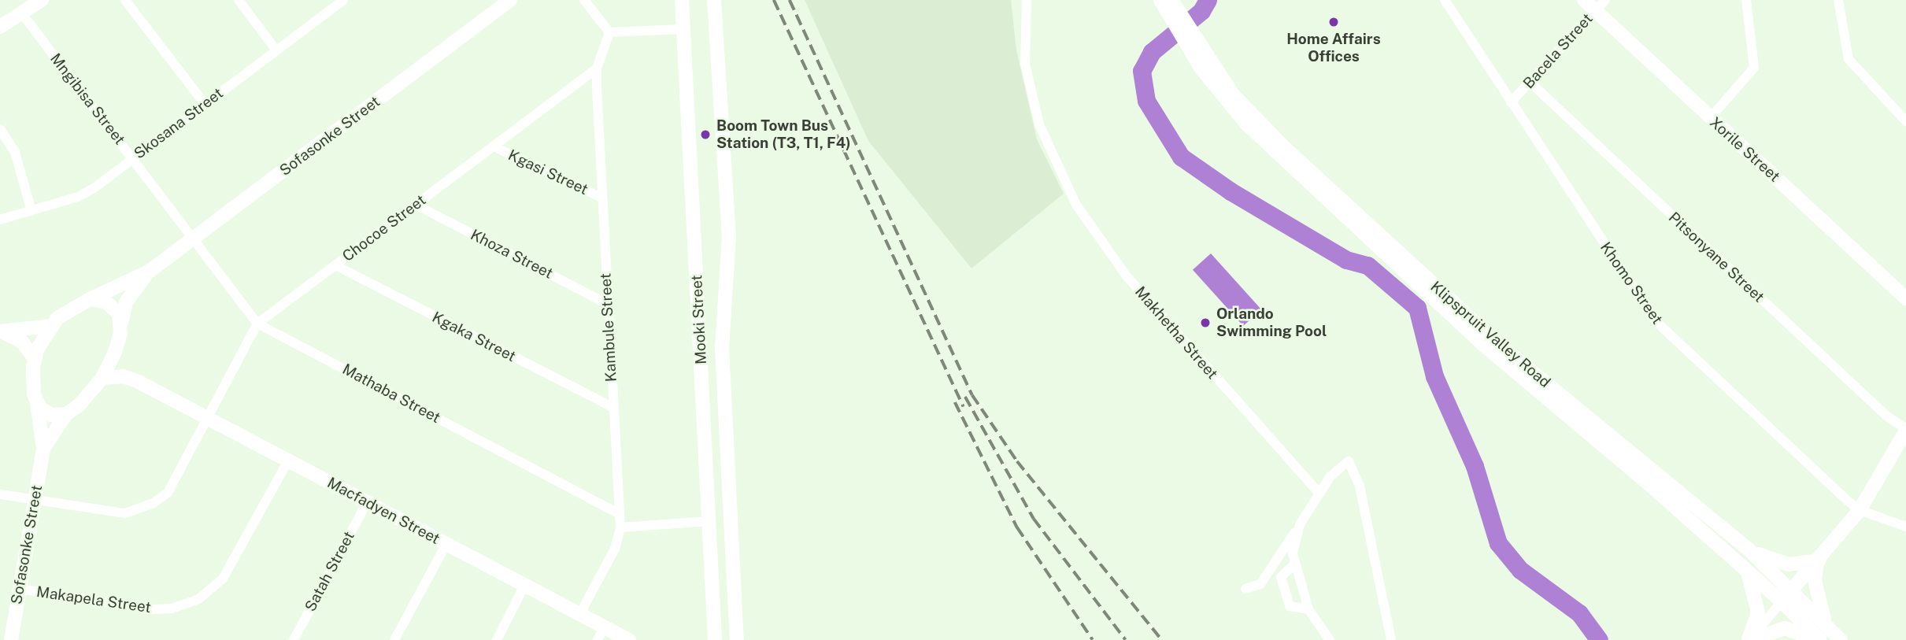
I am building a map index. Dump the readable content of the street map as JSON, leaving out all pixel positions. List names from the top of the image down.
{
  "streets": {
    "main road": [
      "Sofasonke Street",
      "Xorile Street",
      "Mooki Street",
      "Klipspruit Valley Road",
      "Macfadyen Street"
    ],
    "street": [
      "Bacela Street",
      "Mngibisa Street",
      "Skosana Street",
      "Kgasi Street",
      "Chocoe Street",
      "Khoza Street",
      "Pitsonyane Street",
      "Khomo Street",
      "Kambule Street",
      "Makhetha Street",
      "Kgaka Street",
      "Mathaba Street",
      "Satah Street",
      "Makapela Street"
    ]
  },
  "crossings": [
    ["Bacela Street", "Xorile Street"],
    ["Bacela Street", "Pitsonyane Street"],
    ["Bacela Street", "Khomo Street"],
    ["Mngibisa Street", "Skosana Street"],
    ["Mngibisa Street", "Sofasonke Street"],
    ["Mngibisa Street", "Mathaba Street"],
    ["Sofasonke Street", "Chocoe Street"],
    ["Sofasonke Street", "Mathaba Street"],
    ["Sofasonke Street", "Macfadyen Street"],
    ["Sofasonke Street", "Makapela Street"],
    ["Kgasi Street", "Chocoe Street"],
    ["Kgasi Street", "Kambule Street"],
    ["Chocoe Street", "Khoza Street"],
    ["Chocoe Street", "Kambule Street"],
    ["Chocoe Street", "Kgaka Street"],
    ["Chocoe Street", "Mathaba Street"],
    ["Chocoe Street", "Macfadyen Street"],
    ["Khoza Street", "Kambule Street"],
    ["Kambule Street", "Kgaka Street"],
    ["Kambule Street", "Mathaba Street"],
    ["Kambule Street", "Macfadyen Street"],
    ["Macfadyen Street", "Satah Street"],
    ["Macfadyen Street", "Makapela Street"]
  ],
  "places": ["Home Affairs Offices", "Boom Town Bus Station (T3, T1, F4)", "Orlando Swimming Pool"]
}
